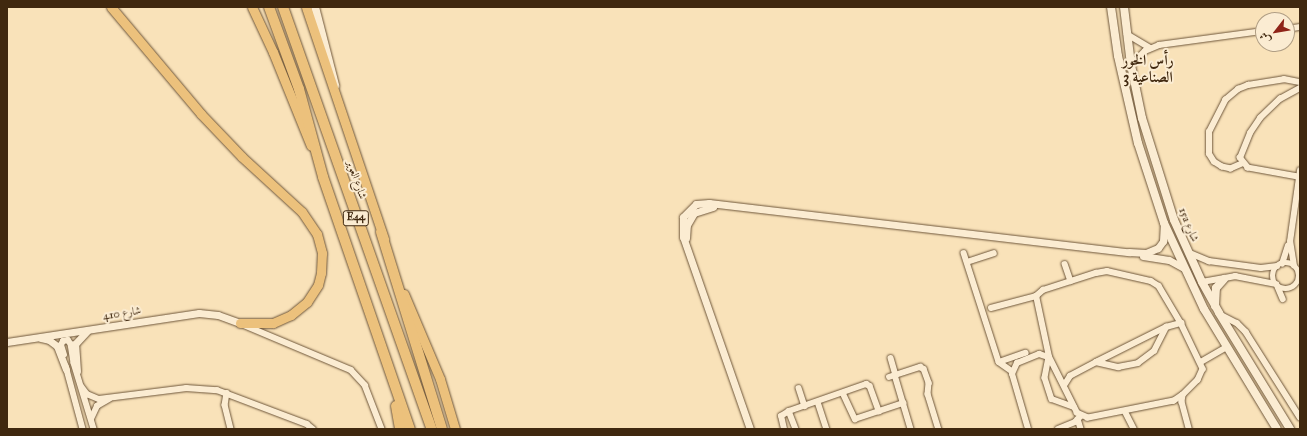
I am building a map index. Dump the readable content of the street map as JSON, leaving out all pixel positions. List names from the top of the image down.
{
  "streets": {
    "highway": ["شارع العوير", "E44"],
    "main road": ["15a شارع"],
    "street": ["شارع 410"]
  },
  "districts": ["رأس الخور الصناعية 3"],
  "north": "bottom left"
}
